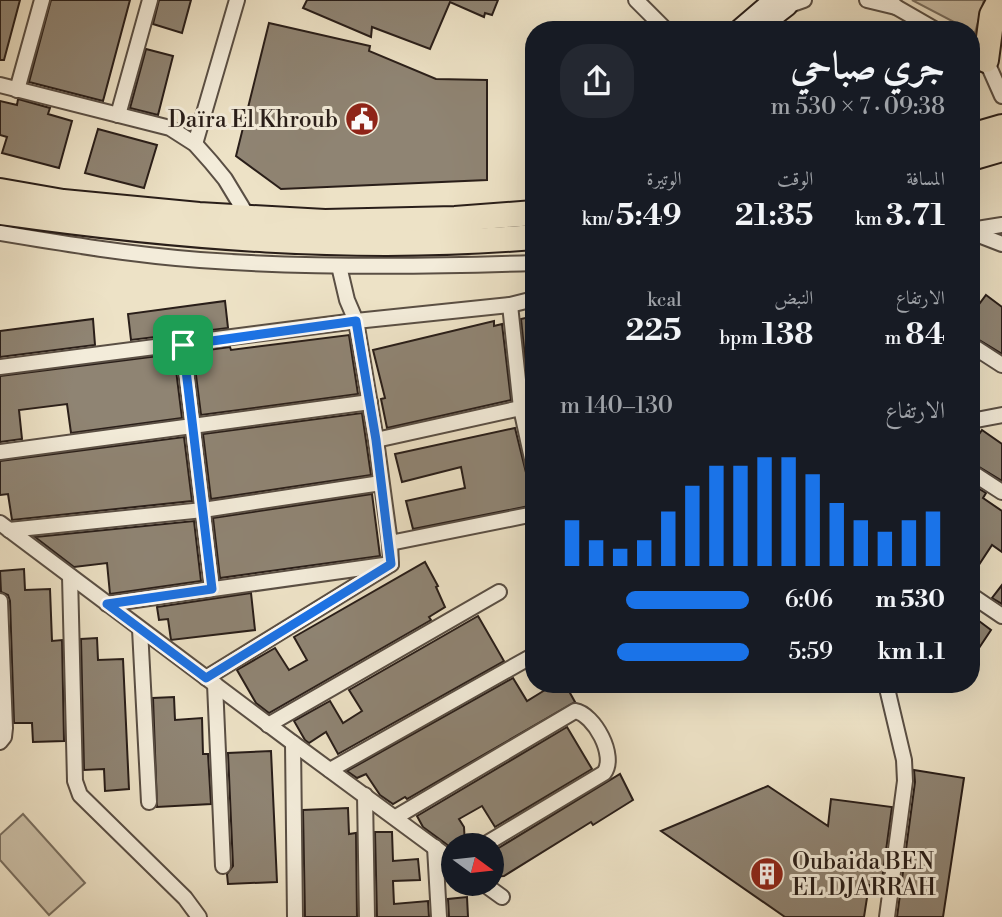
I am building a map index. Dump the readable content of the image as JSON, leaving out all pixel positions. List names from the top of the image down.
{
  "places": {
    "public building": ["Daïra El Khroub"],
    "building": ["Oubaida BEN EL DJARRAH"]
  },
  "north": "right",
  "page": {
    "heading": ["جري صباحي", "09:38 · 7 × 530 m"],
    "stats": [
      ["المسافة", "3.71 km"],
      ["الوقت", "21:35"],
      ["الوتيرة", "5:49 /km"],
      ["الارتفاع", "84 m"],
      ["النبض", "138 bpm"],
      ["kcal", "225"]
    ],
    "chart": ["الارتفاع", "130–140 m"],
    "list": [
      {
        "name": "530 m",
        "note": "6:06"
      },
      {
        "name": "1.1 km",
        "note": "5:59"
      }
    ]
  }
}
